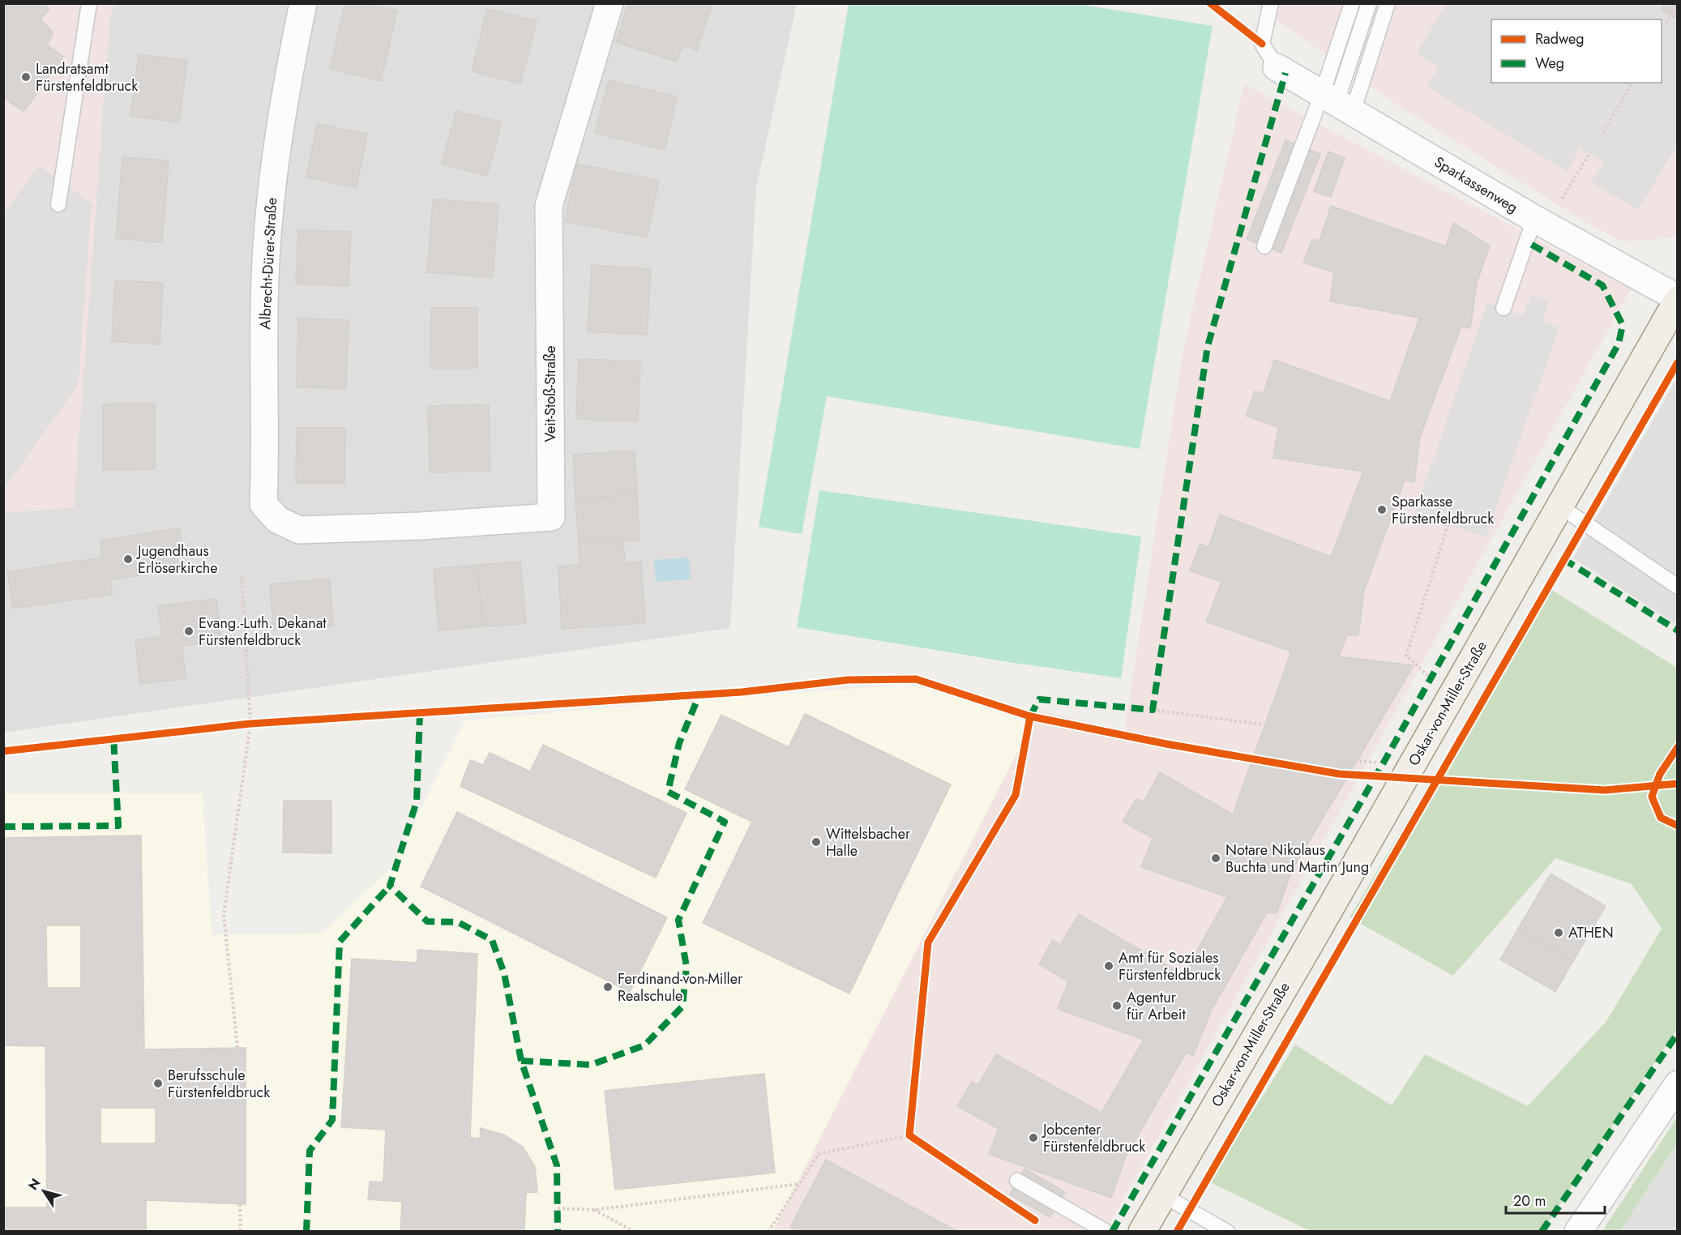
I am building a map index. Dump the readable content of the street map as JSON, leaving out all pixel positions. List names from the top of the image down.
{
  "streets": {
    "main road": ["Oskar-von-Miller-Straße"],
    "street": ["Sparkassenweg", "Albrecht-Dürer-Straße", "Veit-Stoß-Straße"]
  },
  "crossings": [
    ["Sparkassenweg", "Oskar-von-Miller-Straße"],
    ["Albrecht-Dürer-Straße", "Veit-Stoß-Straße"]
  ],
  "places": [
    "Landratsamt Fürstenfeldbruck",
    "Sparkasse Fürstenfeldbruck",
    "Jugendhaus Erlöserkirche",
    "Evang.-Luth. Dekanat Fürstenfeldbruck",
    "Wittelsbacher Halle",
    "Notare Nikolaus Buchta und Martin Jung",
    "ATHEN",
    "Amt für Soziales Fürstenfeldbruck",
    "Ferdinand-von-Miller Realschule",
    "Agentur für Arbeit",
    "Berufsschule Fürstenfeldbruck",
    "Jobcenter Fürstenfeldbruck"
  ],
  "legend": ["Radweg", "Weg"],
  "scale_bar": "20 m",
  "north": "top left"
}
